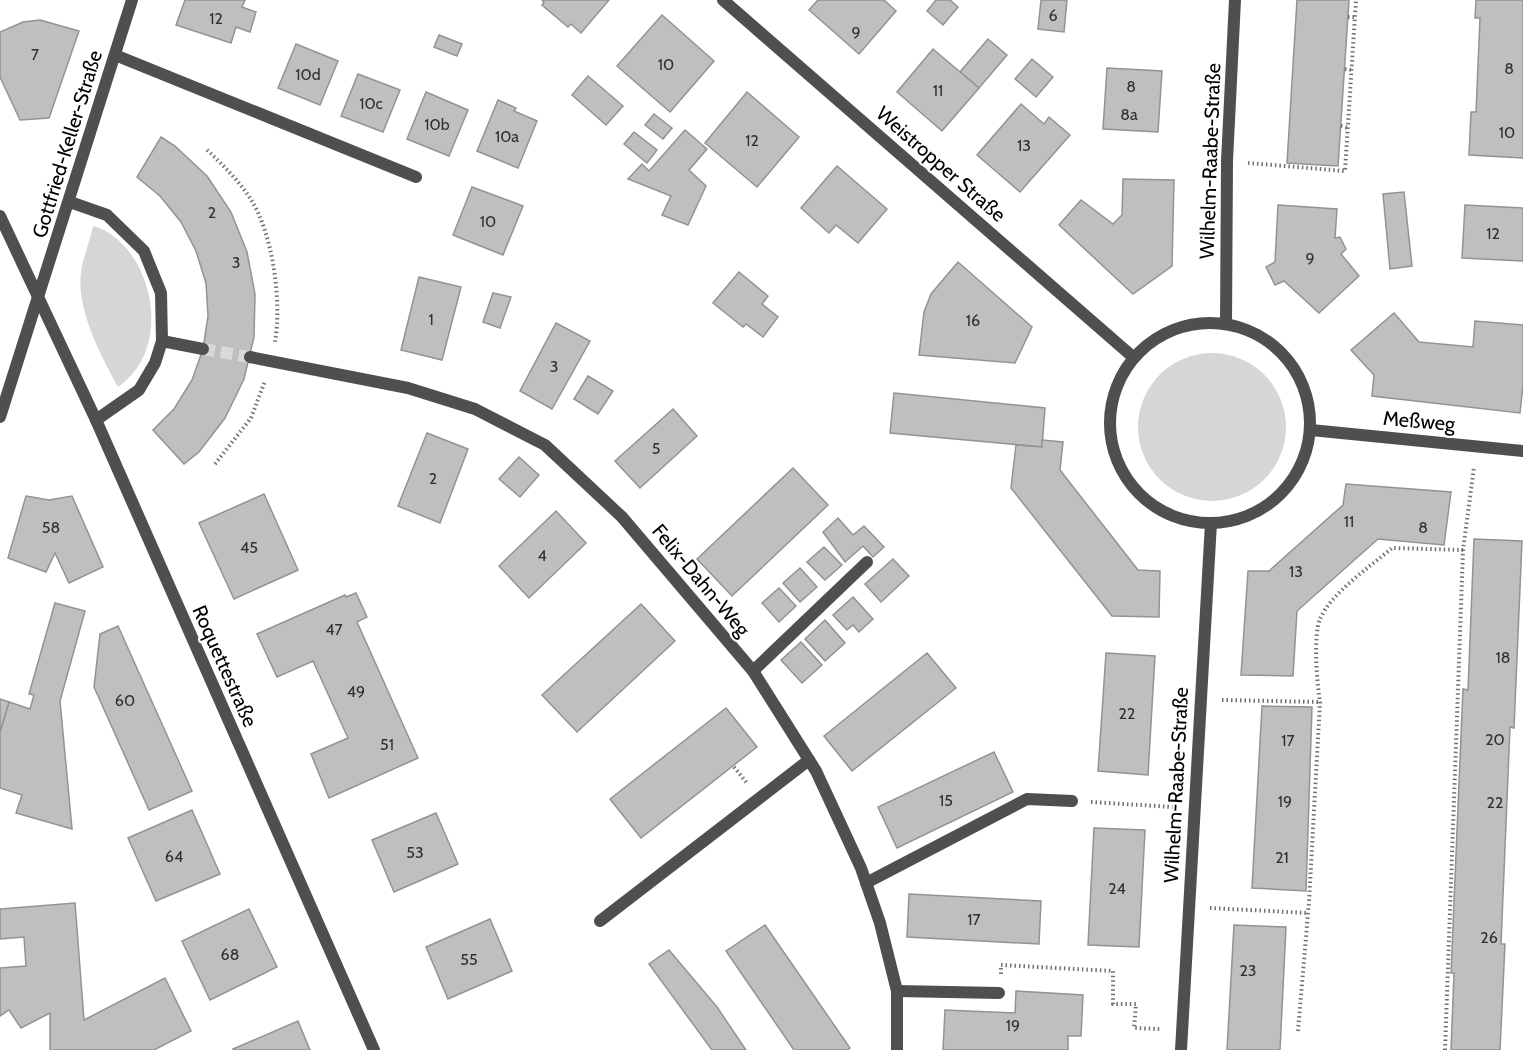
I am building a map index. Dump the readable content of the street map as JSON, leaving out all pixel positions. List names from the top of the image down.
{
  "streets": {
    "street": [
      "Gottfried-Keller-Straße",
      "Wilhelm-Raabe-Straße",
      "Weistropper Straße",
      "Meßweg",
      "Felix-Dahn-Weg",
      "Roquettestraße"
    ]
  },
  "crossings": [
    ["Gottfried-Keller-Straße", "Roquettestraße"],
    ["Wilhelm-Raabe-Straße", "Weistropper Straße"],
    ["Wilhelm-Raabe-Straße", "Meßweg"],
    ["Weistropper Straße", "Meßweg"]
  ],
  "house_numbers": [
    "6",
    "12",
    "9",
    "7",
    "10",
    "8",
    "10d",
    "8",
    "11",
    "10c",
    "8a",
    "10b",
    "10",
    "10a",
    "12",
    "13",
    "2",
    "10",
    "12",
    "9",
    "3",
    "1",
    "16",
    "3",
    "5",
    "2",
    "11",
    "58",
    "8",
    "45",
    "4",
    "13",
    "47",
    "18",
    "49",
    "60",
    "22",
    "20",
    "17",
    "51",
    "15",
    "19",
    "22",
    "53",
    "64",
    "21",
    "24",
    "17",
    "26",
    "68",
    "55",
    "23",
    "19"
  ]
}
